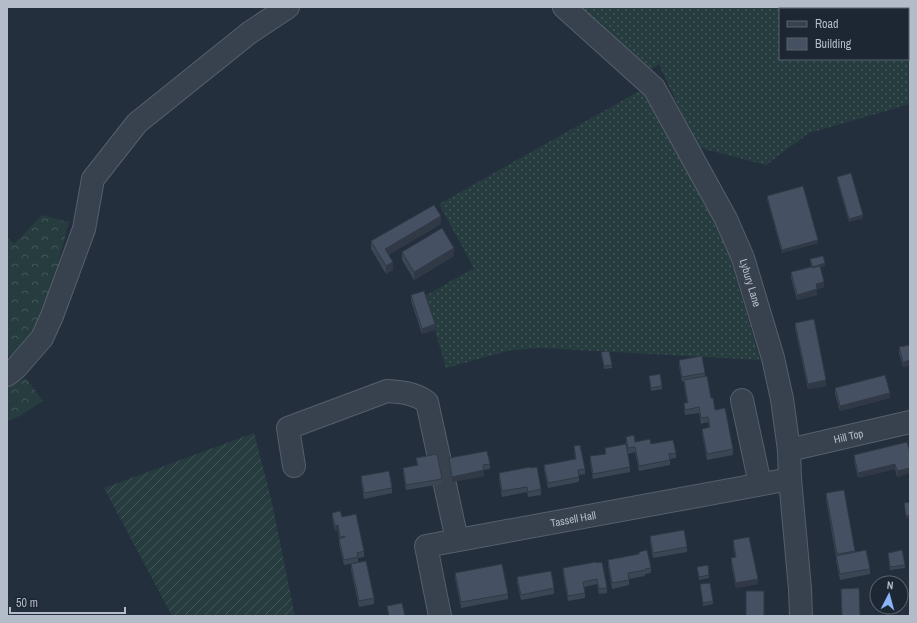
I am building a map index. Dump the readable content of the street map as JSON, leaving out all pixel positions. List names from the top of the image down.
{
  "streets": {
    "street": ["Lybury Lane", "Hill Top", "Tassell Hall"]
  },
  "crossings": [
    ["Lybury Lane", "Hill Top"],
    ["Lybury Lane", "Tassell Hall"]
  ],
  "legend": ["Road", "Building"],
  "scale_bar": "50 m",
  "north": "top"
}
